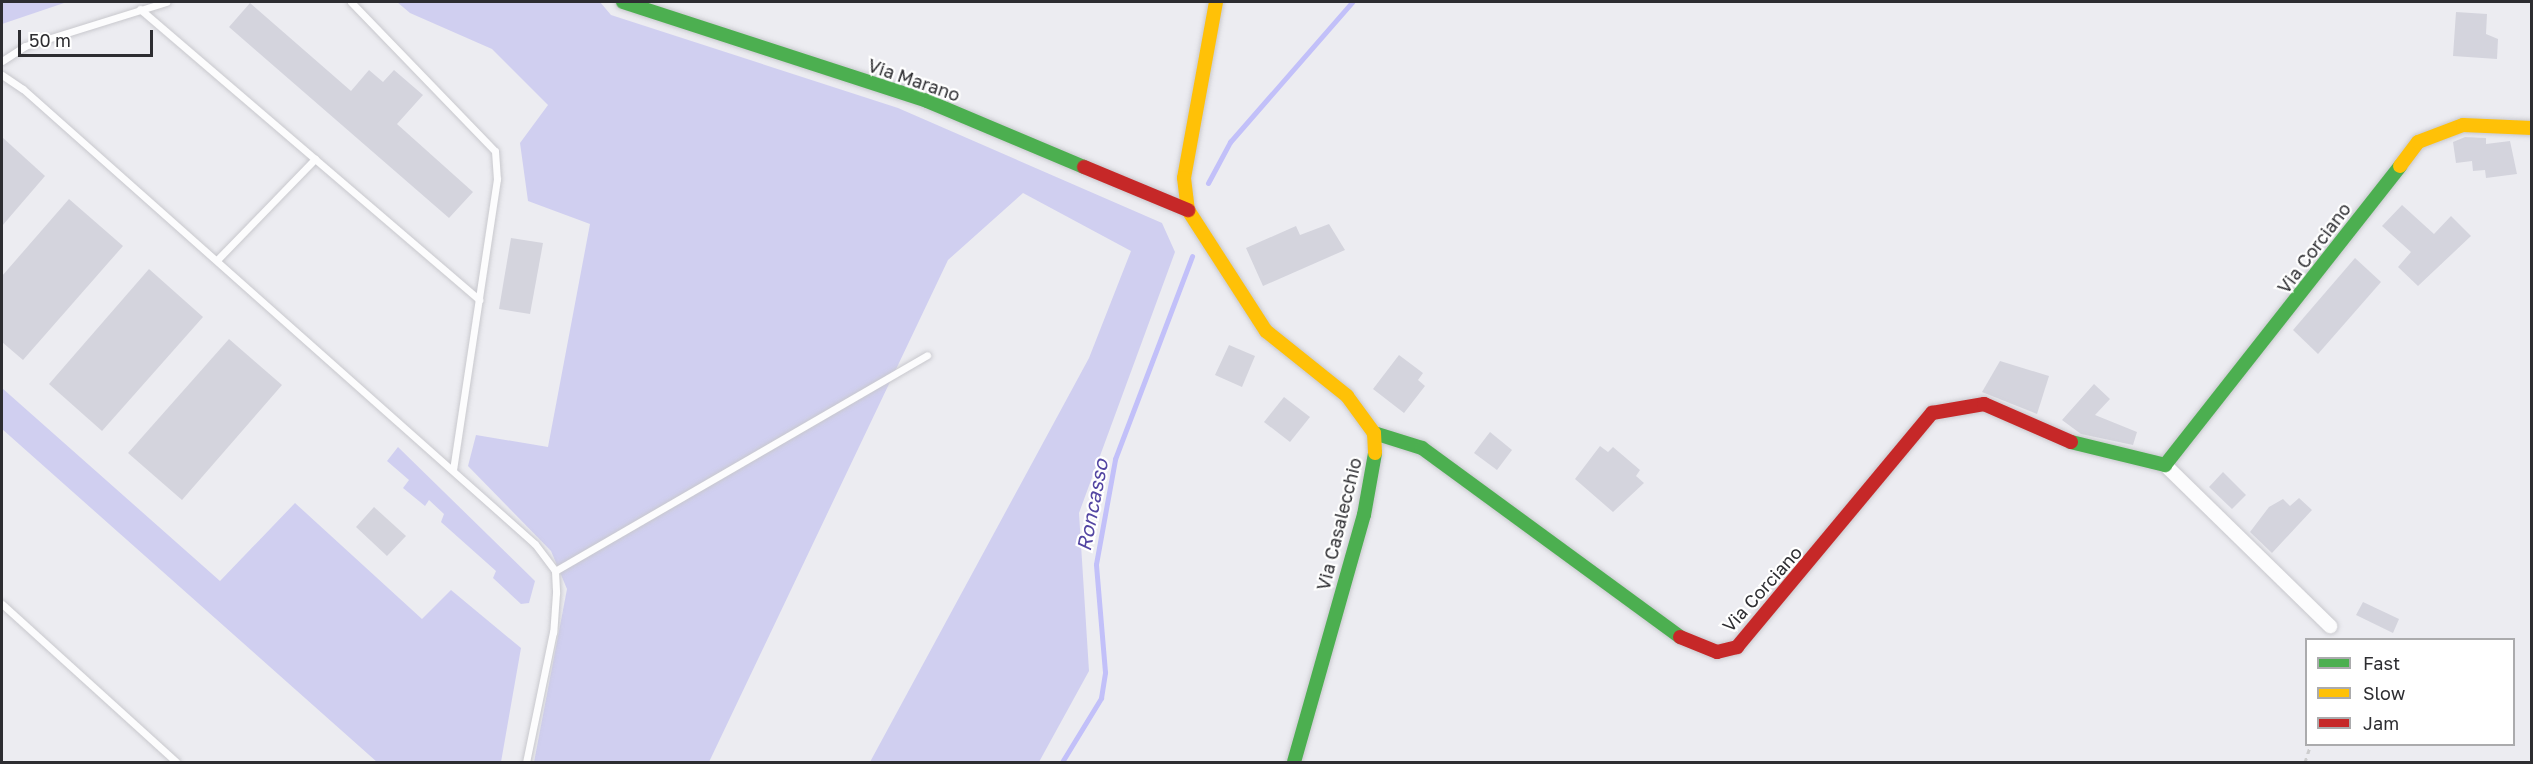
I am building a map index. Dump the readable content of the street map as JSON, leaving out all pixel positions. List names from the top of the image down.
{
  "streets": {
    "street": ["Via Marano", "Via Corciano", "Via Casalecchio"]
  },
  "crossings": [
    ["Via Corciano", "Via Casalecchio"]
  ],
  "water": ["Roncasso"],
  "legend": ["Fast", "Slow", "Jam"],
  "scale_bar": "50 m"
}
